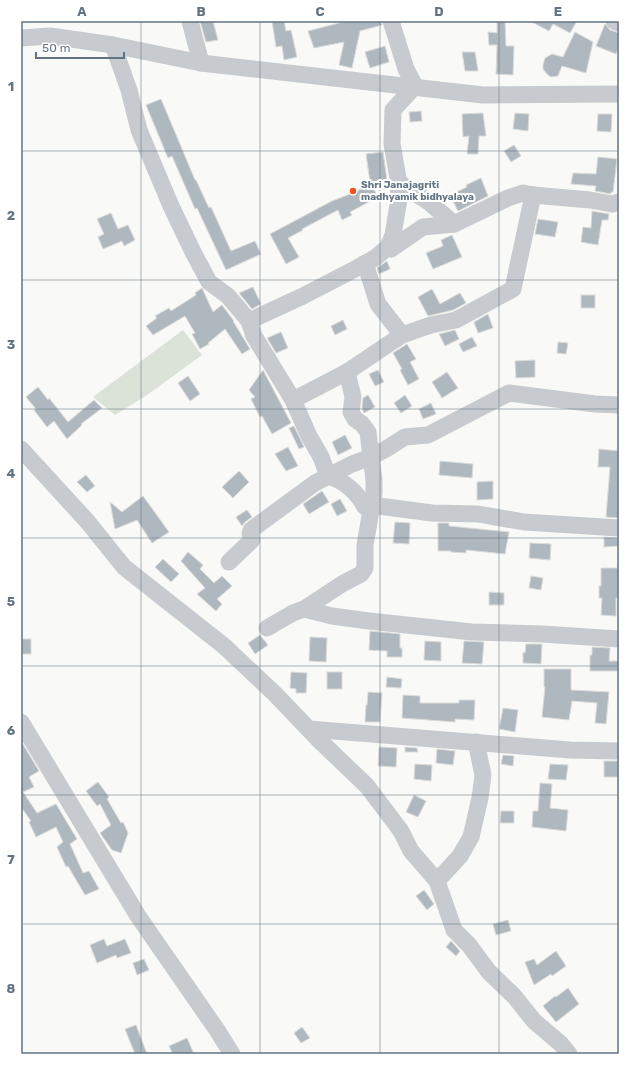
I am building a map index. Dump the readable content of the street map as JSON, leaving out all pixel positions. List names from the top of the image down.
{
  "places": ["Shri Janajagriti madhyamik bidhyalaya"],
  "scale_bar": "50 m",
  "grid": {
    "columns": [
      "A",
      "B",
      "C",
      "D",
      "E"
    ],
    "rows": [
      "1",
      "2",
      "3",
      "4",
      "5",
      "6",
      "7",
      "8"
    ]
  }
}
